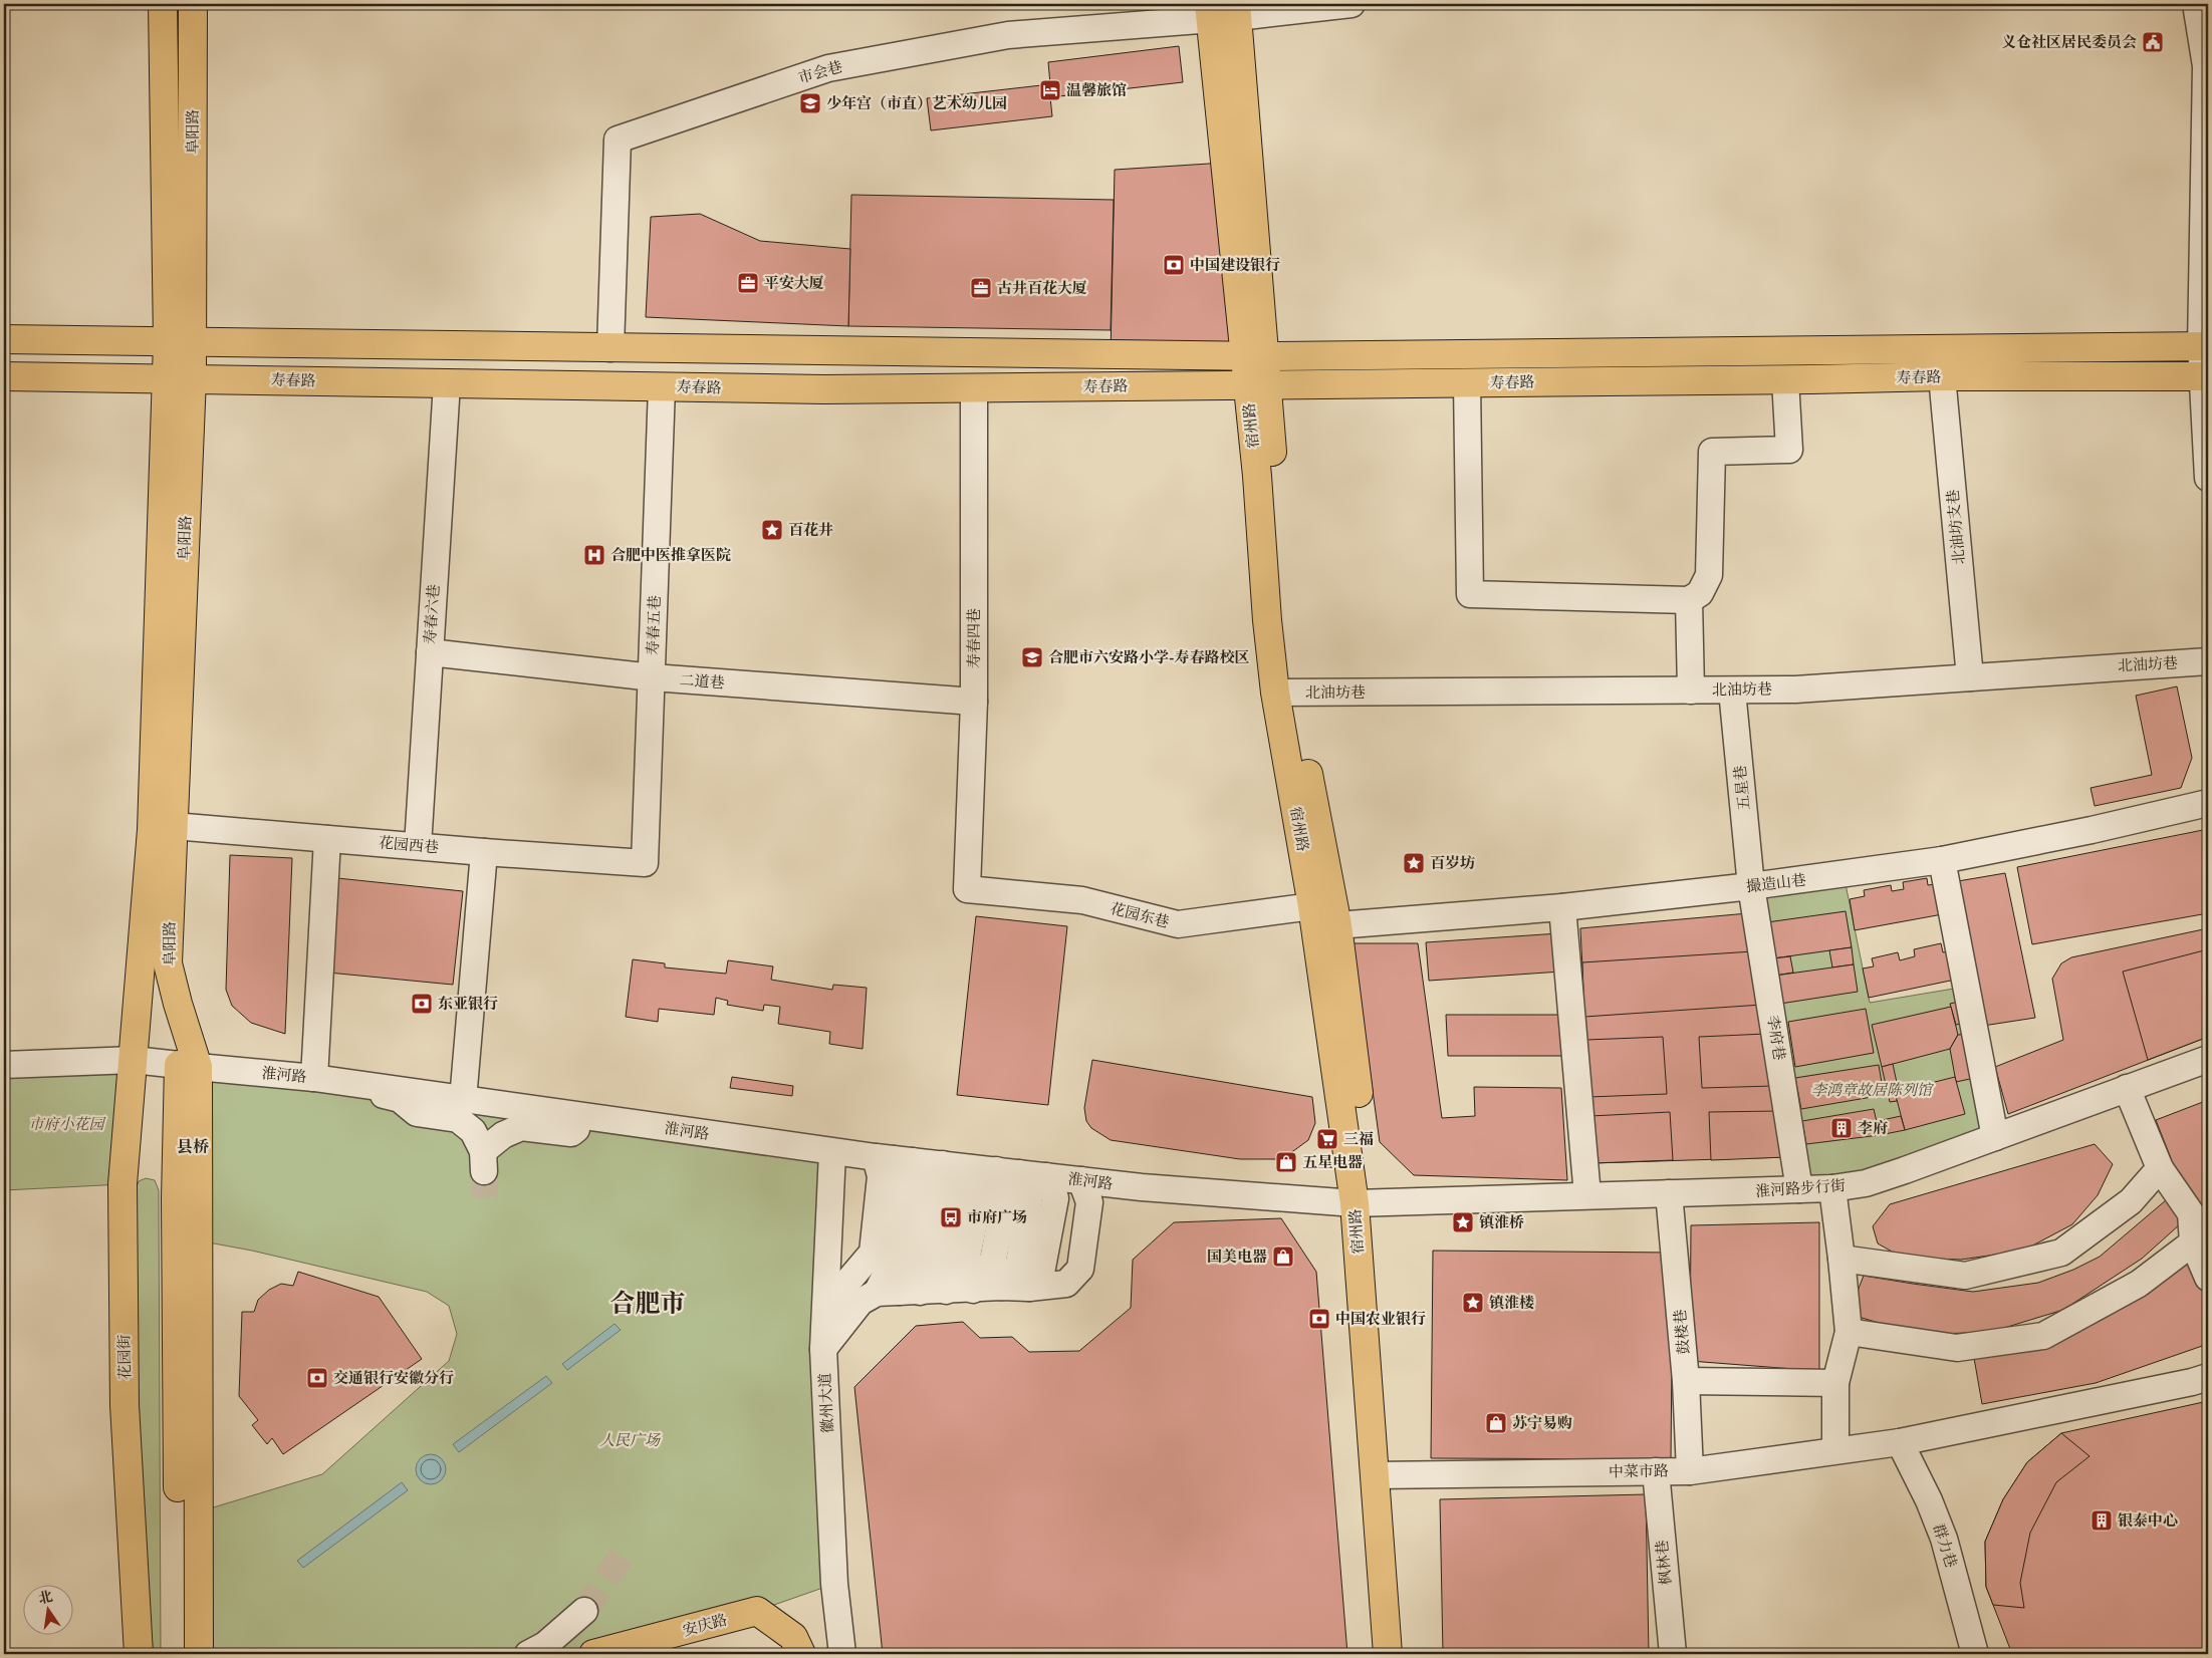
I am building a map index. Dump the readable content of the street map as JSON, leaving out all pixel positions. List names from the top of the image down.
{
  "streets": {
    "main road": [
      "阜阳路",
      "寿春路",
      "宿州路",
      "花园街",
      "安庆路"
    ],
    "street": [
      "市会巷",
      "北油坊支巷",
      "寿春六巷",
      "寿春五巷",
      "寿春四巷",
      "北油坊巷",
      "二道巷",
      "五星巷",
      "花园西巷",
      "撮造山巷",
      "花园东巷",
      "李府巷",
      "淮河路",
      "淮河路步行街",
      "鼓楼巷",
      "徽州大道",
      "中菜市路",
      "群力巷",
      "枫林巷"
    ]
  },
  "crossings": [
    ["市会巷", "寿春路"],
    ["市会巷", "宿州路"],
    ["阜阳路", "寿春路"],
    ["阜阳路", "花园西巷"],
    ["阜阳路", "淮河路"],
    ["阜阳路", "花园街"],
    ["寿春路", "宿州路"],
    ["寿春路", "北油坊支巷"],
    ["寿春路", "寿春六巷"],
    ["寿春路", "寿春五巷"],
    ["寿春路", "寿春四巷"],
    ["宿州路", "北油坊巷"],
    ["宿州路", "撮造山巷"],
    ["宿州路", "花园东巷"],
    ["宿州路", "淮河路"],
    ["宿州路", "淮河路步行街"],
    ["宿州路", "中菜市路"],
    ["北油坊支巷", "北油坊巷"],
    ["寿春六巷", "二道巷"],
    ["寿春六巷", "花园西巷"],
    ["寿春五巷", "二道巷"],
    ["寿春五巷", "花园西巷"],
    ["寿春四巷", "二道巷"],
    ["寿春四巷", "花园东巷"],
    ["北油坊巷", "五星巷"],
    ["五星巷", "撮造山巷"],
    ["五星巷", "李府巷"],
    ["撮造山巷", "李府巷"],
    ["李府巷", "淮河路步行街"],
    ["淮河路", "淮河路步行街"],
    ["淮河路", "花园街"],
    ["淮河路", "徽州大道"],
    ["淮河路步行街", "鼓楼巷"],
    ["鼓楼巷", "中菜市路"],
    ["中菜市路", "群力巷"],
    ["中菜市路", "枫林巷"]
  ],
  "districts": ["县桥", "合肥市"],
  "parks": ["李鸿章故居陈列馆", "市府小花园", "人民广场"],
  "places": {
    "public building": ["义仓社区居民委员会"],
    "hotel": ["温馨旅馆"],
    "school or university": ["少年宫（市直）艺术幼儿园", "合肥市六安路小学-寿春路校区"],
    "bank": [
      "中国建设银行",
      "东亚银行",
      "中国农业银行",
      "交通银行安徽分行"
    ],
    "office": ["平安大厦", "古井百花大厦"],
    "place": [
      "百花井",
      "百岁坊",
      "镇淮桥",
      "镇淮楼"
    ],
    "hospital": ["合肥中医推拿医院"],
    "building": ["李府", "银泰中心"],
    "supermarket": ["三福"],
    "shop": ["五星电器", "国美电器", "苏宁易购"],
    "bus stop": ["市府广场"]
  },
  "north": "top"
}
